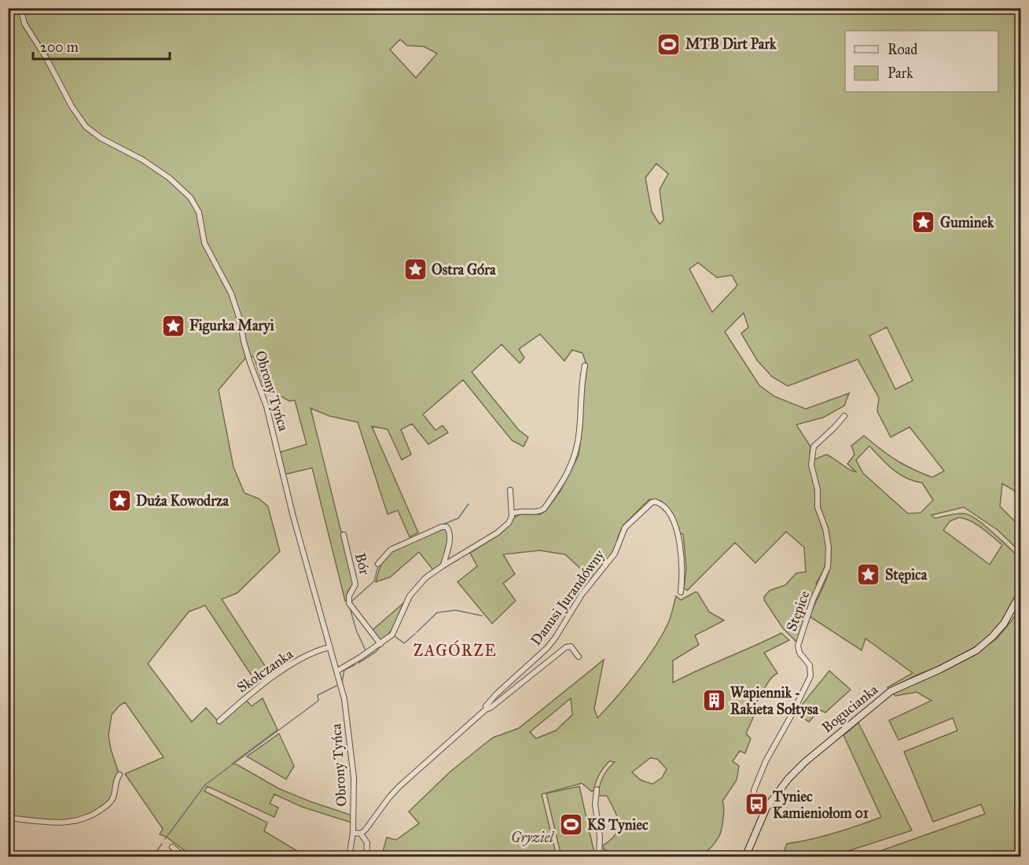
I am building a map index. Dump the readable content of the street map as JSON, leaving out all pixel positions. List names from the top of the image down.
{
  "streets": {
    "street": [
      "Obrony Tyńca",
      "Bór",
      "Danusi Jurandówny",
      "Stępice",
      "Skołczanka",
      "Bogucianka"
    ]
  },
  "crossings": [
    ["Obrony Tyńca", "Skołczanka"],
    ["Stępice", "Bogucianka"]
  ],
  "districts": ["ZAGÓRZE"],
  "parks": ["Gryziel"],
  "places": {
    "sports": ["MTB Dirt Park", "KS Tyniec"],
    "place": [
      "Guminek",
      "Ostra Góra",
      "Figurka Maryi",
      "Duża Kowodrza",
      "Stępica"
    ],
    "building": ["Wapiennik - Rakieta Sołtysa"],
    "bus stop": ["Tyniec Kamieniołom 01"]
  },
  "legend": ["Road", "Park"],
  "scale_bar": "200 m"
}
